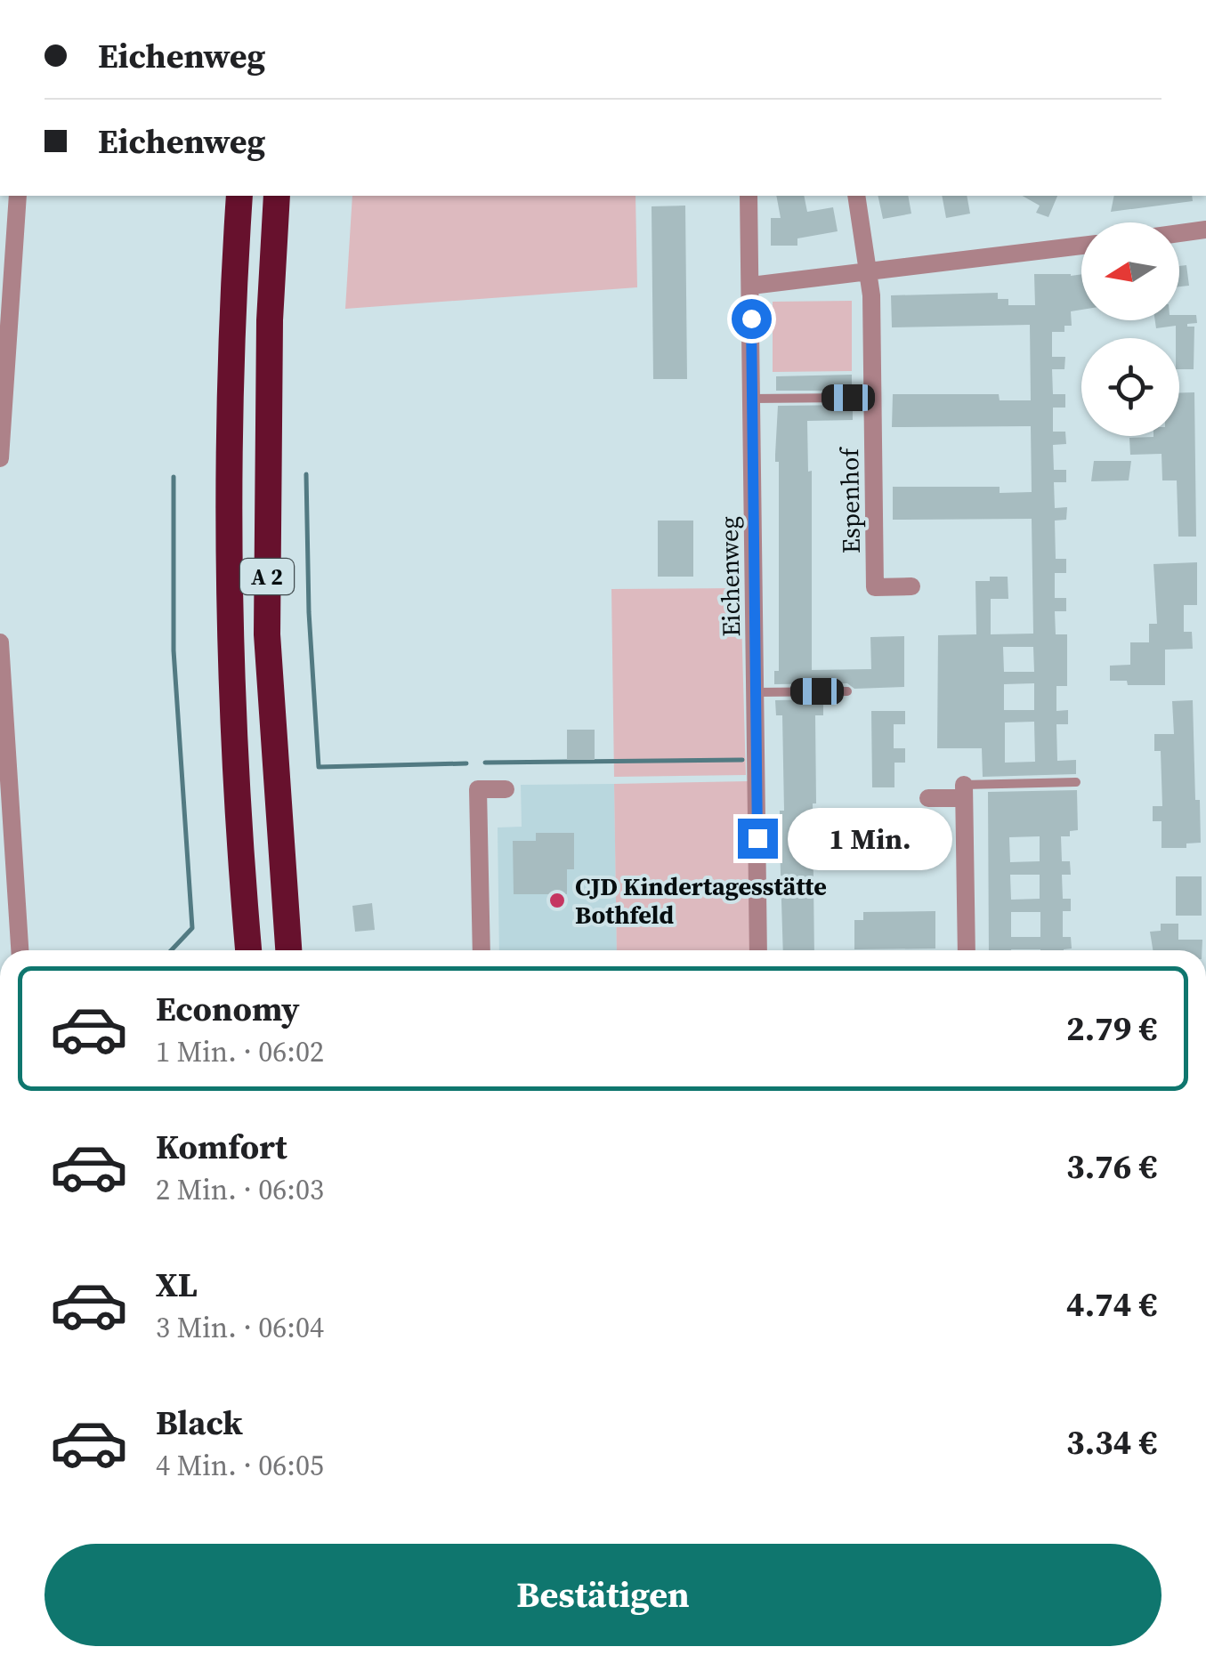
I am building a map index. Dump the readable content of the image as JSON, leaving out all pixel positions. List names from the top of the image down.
{
  "streets": {
    "highway": ["A 2"],
    "street": ["Espenhof", "Eichenweg"]
  },
  "places": ["CJD Kindertagesstätte Bothfeld"],
  "north": "left",
  "page": {
    "banner": ["Eichenweg", "Eichenweg"],
    "bubble": "1 Min.",
    "list": [
      {
        "name": "Economy",
        "note": "1 Min. · 06:02",
        "value": "2.79 €"
      },
      {
        "name": "Komfort",
        "note": "2 Min. · 06:03",
        "value": "3.76 €"
      },
      {
        "name": "XL",
        "note": "3 Min. · 06:04",
        "value": "4.74 €"
      },
      {
        "name": "Black",
        "note": "4 Min. · 06:05",
        "value": "3.34 €"
      }
    ],
    "buttons": "Bestätigen"
  }
}
